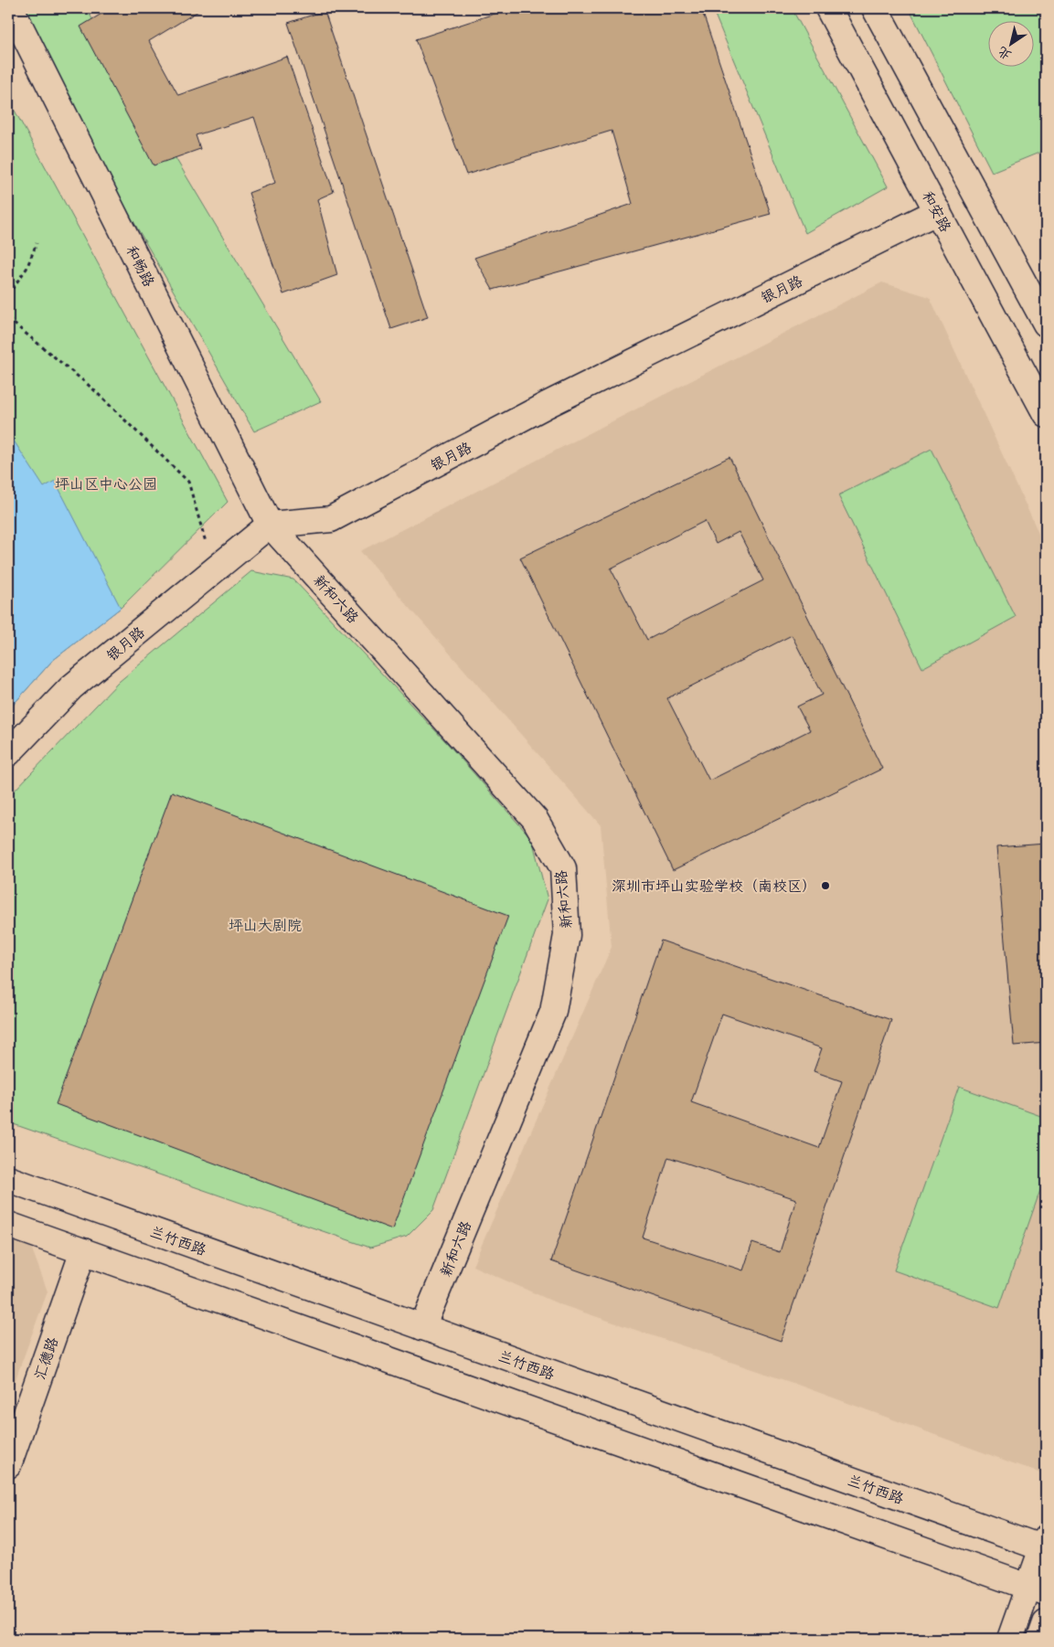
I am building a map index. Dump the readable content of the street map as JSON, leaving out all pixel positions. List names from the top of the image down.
{
  "streets": {
    "street": [
      "和安路",
      "和畅路",
      "银月路",
      "新和六路",
      "兰竹西路",
      "汇德路"
    ]
  },
  "crossings": [
    ["和安路", "银月路"],
    ["和畅路", "银月路"],
    ["和畅路", "新和六路"],
    ["银月路", "新和六路"],
    ["新和六路", "兰竹西路"]
  ],
  "parks": ["坪山区中心公园", "坪山大剧院"],
  "places": ["深圳市坪山实验学校（南校区）"],
  "north": "bottom left"
}
